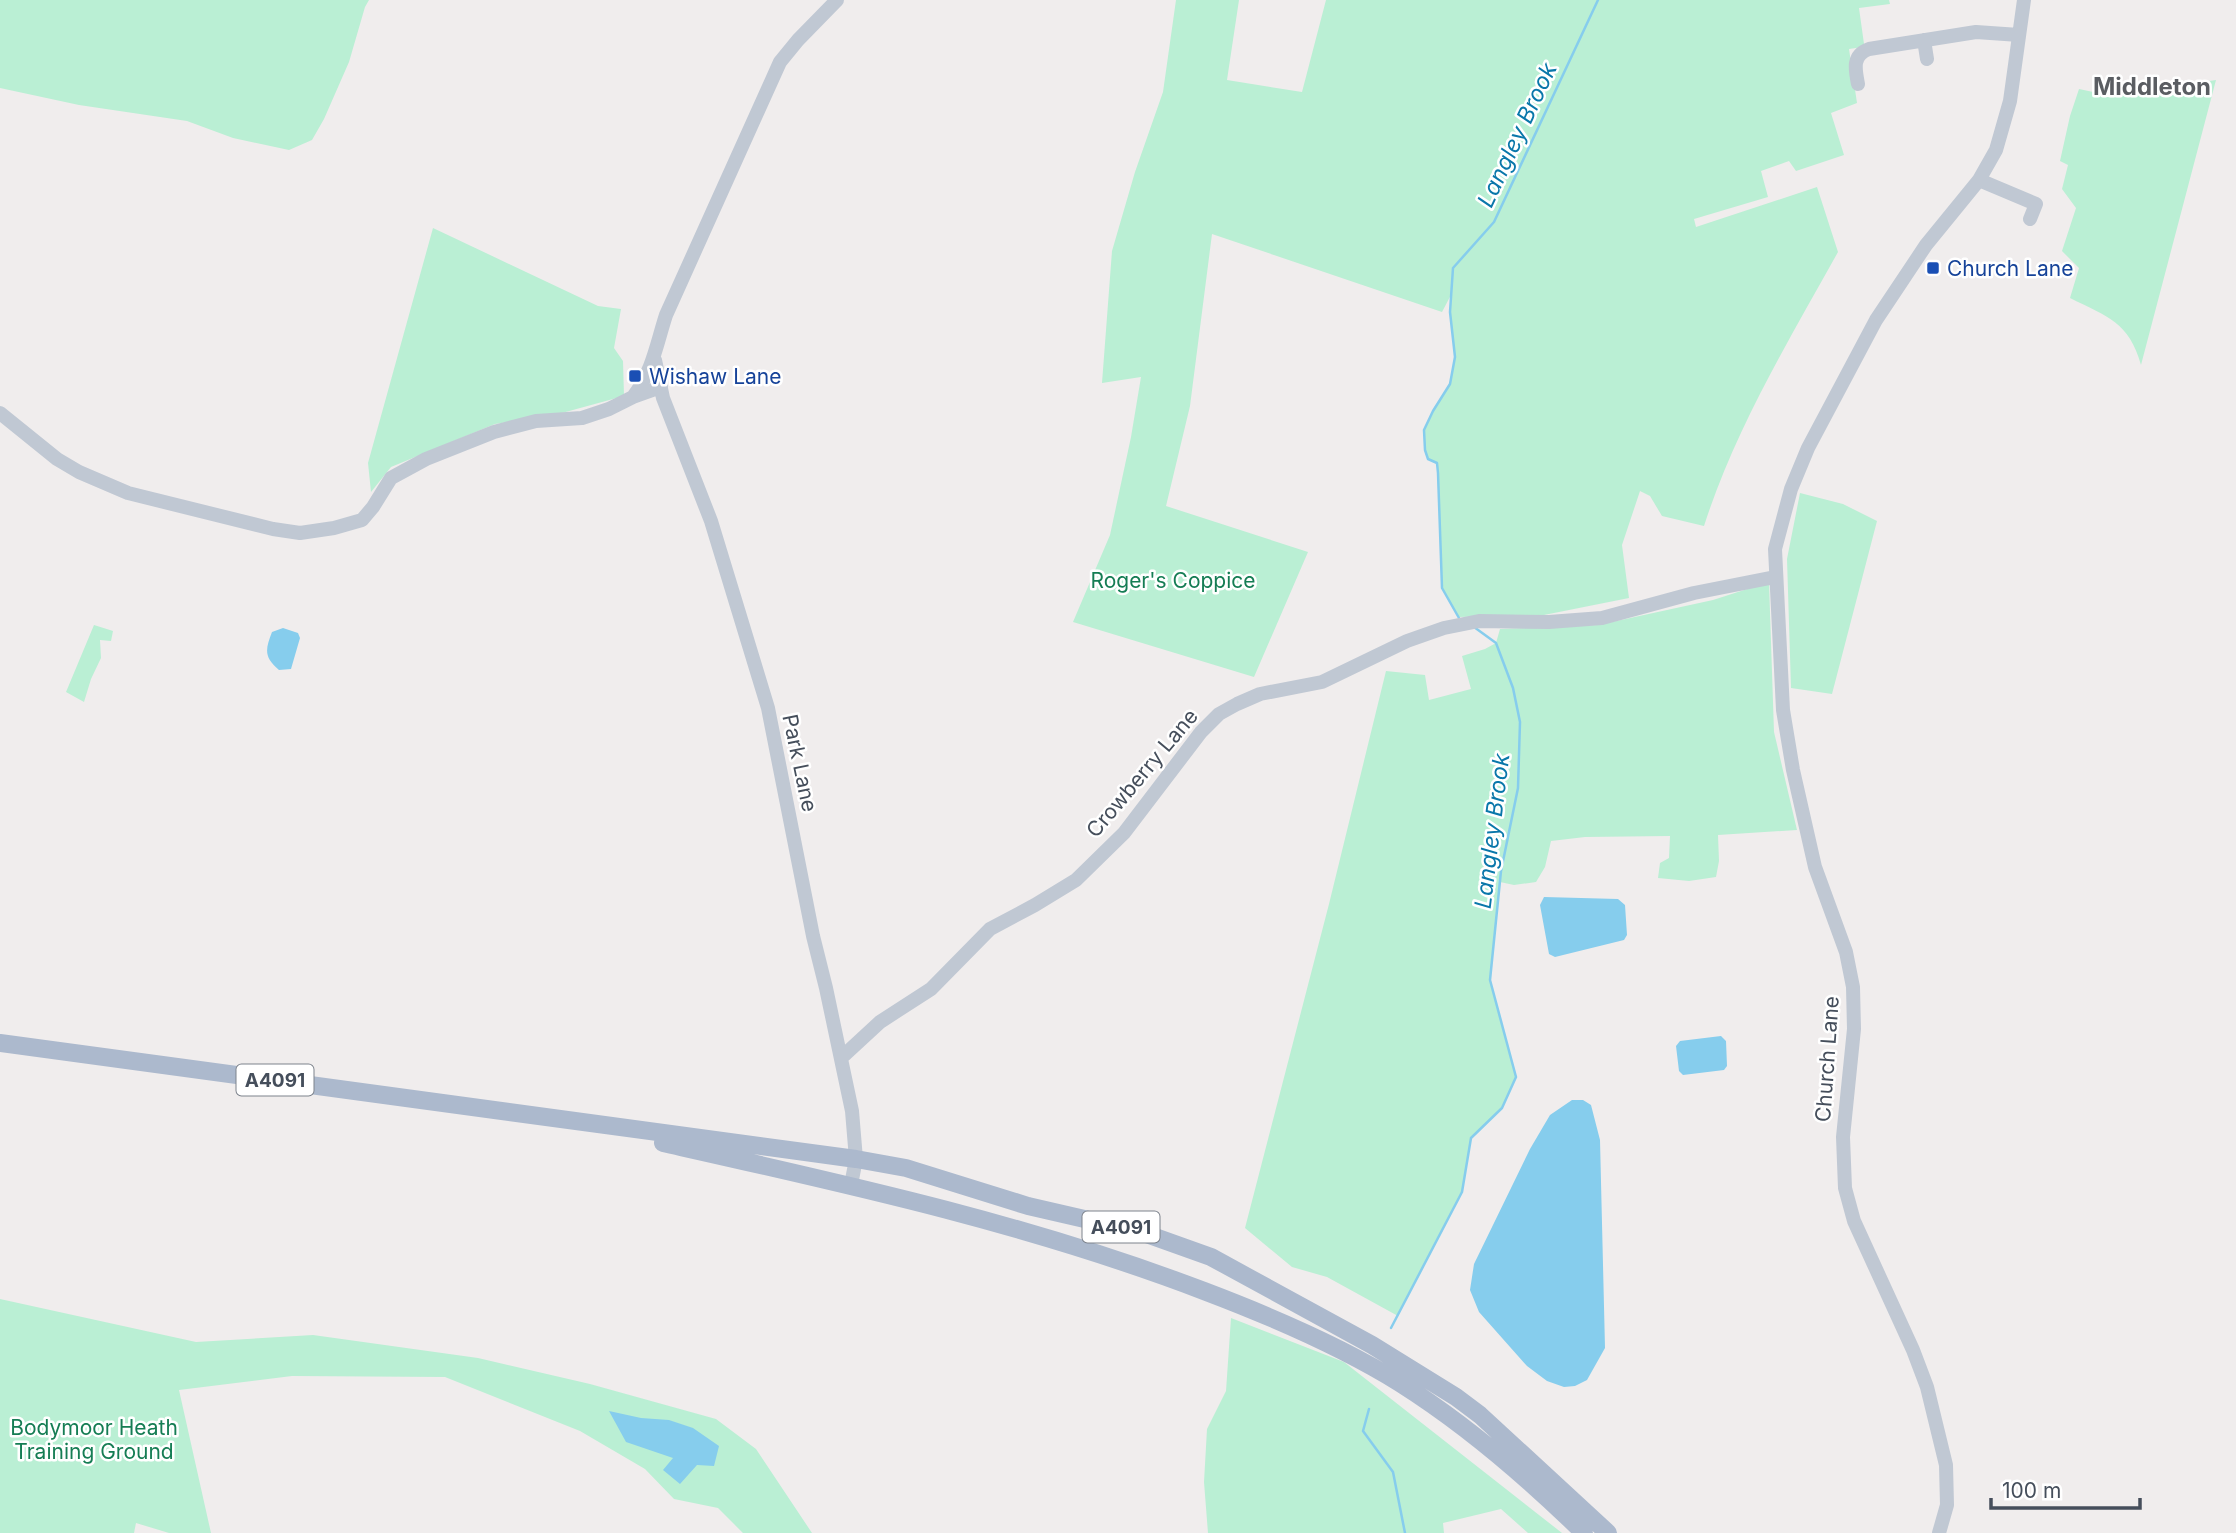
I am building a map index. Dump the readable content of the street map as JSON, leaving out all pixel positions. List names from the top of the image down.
{
  "streets": {
    "main road": ["A4091"],
    "street": ["Park Lane", "Crowberry Lane", "Church Lane"]
  },
  "crossings": [
    ["Park Lane", "Crowberry Lane"],
    ["Park Lane", "A4091"],
    ["Crowberry Lane", "Church Lane"]
  ],
  "districts": ["Middleton"],
  "water": ["Langley Brook"],
  "parks": ["Roger's Coppice", "Bodymoor Heath Training Ground"],
  "places": {
    "transit": ["Church Lane", "Wishaw Lane"]
  },
  "scale_bar": "100 m"
}
